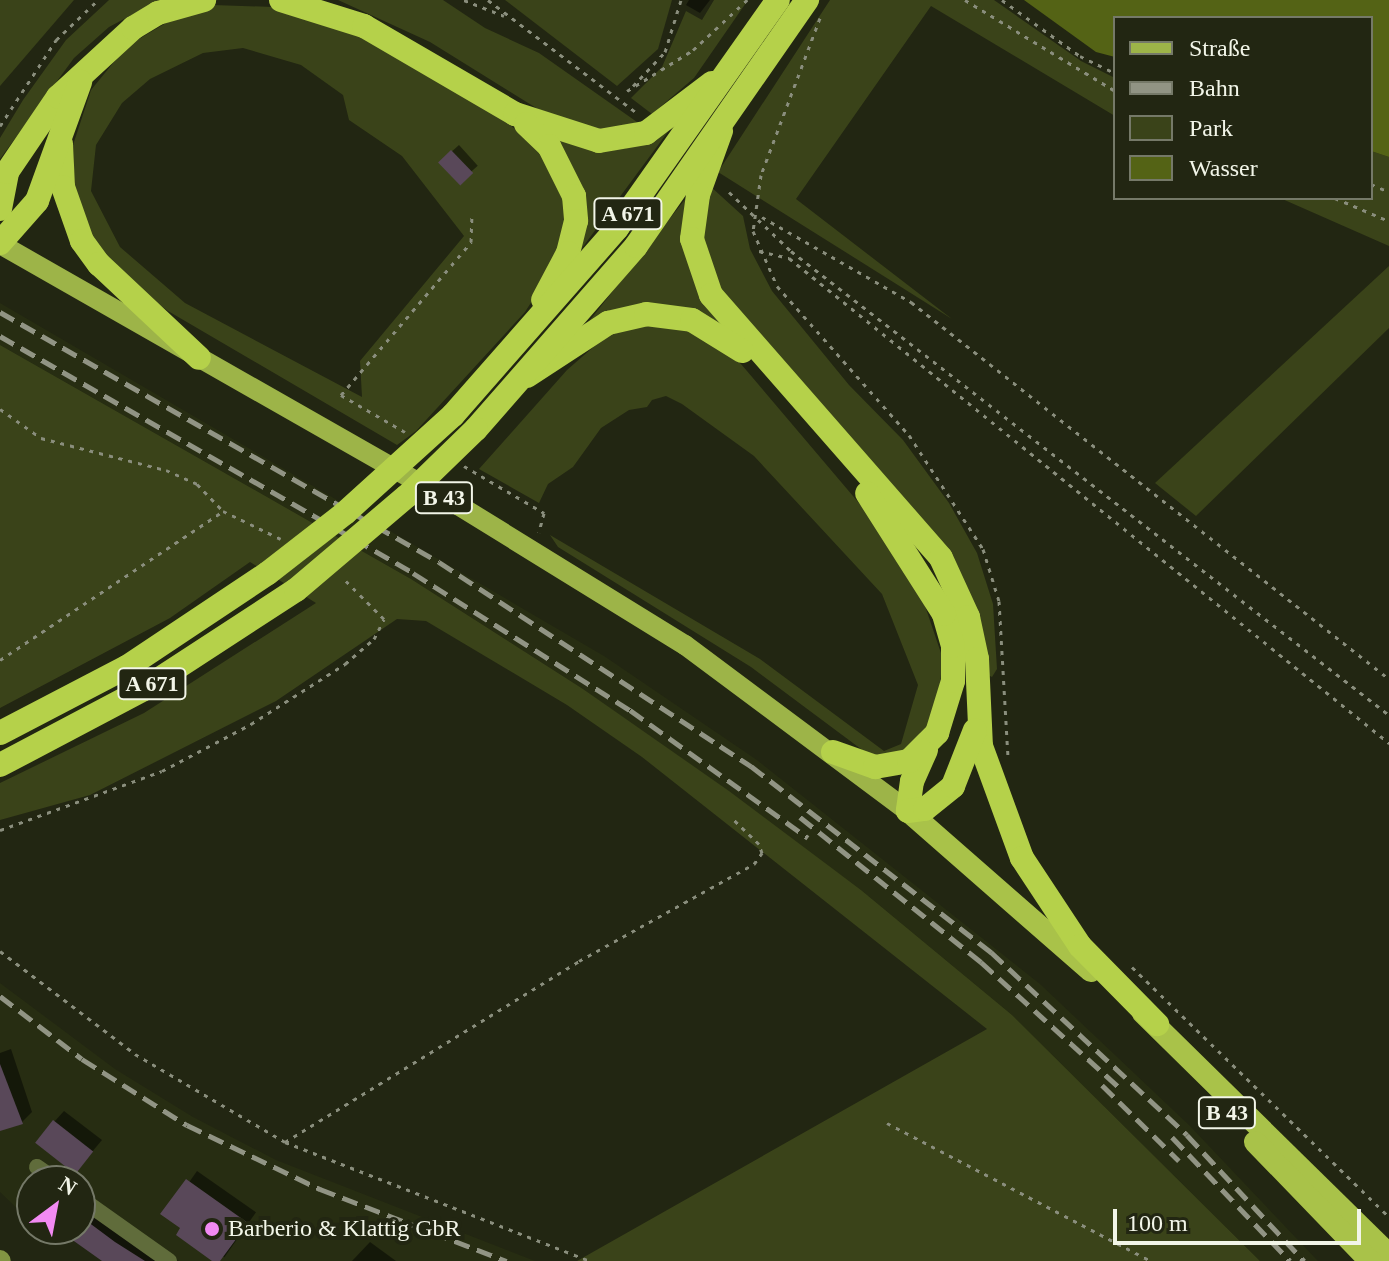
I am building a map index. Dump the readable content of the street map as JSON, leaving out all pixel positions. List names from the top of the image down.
{
  "streets": {
    "highway": ["A 671", "B 43"]
  },
  "places": ["Barberio & Klattig GbR"],
  "legend": [
    "Straße",
    "Bahn",
    "Park",
    "Wasser"
  ],
  "scale_bar": "100 m",
  "north": "top right"
}
